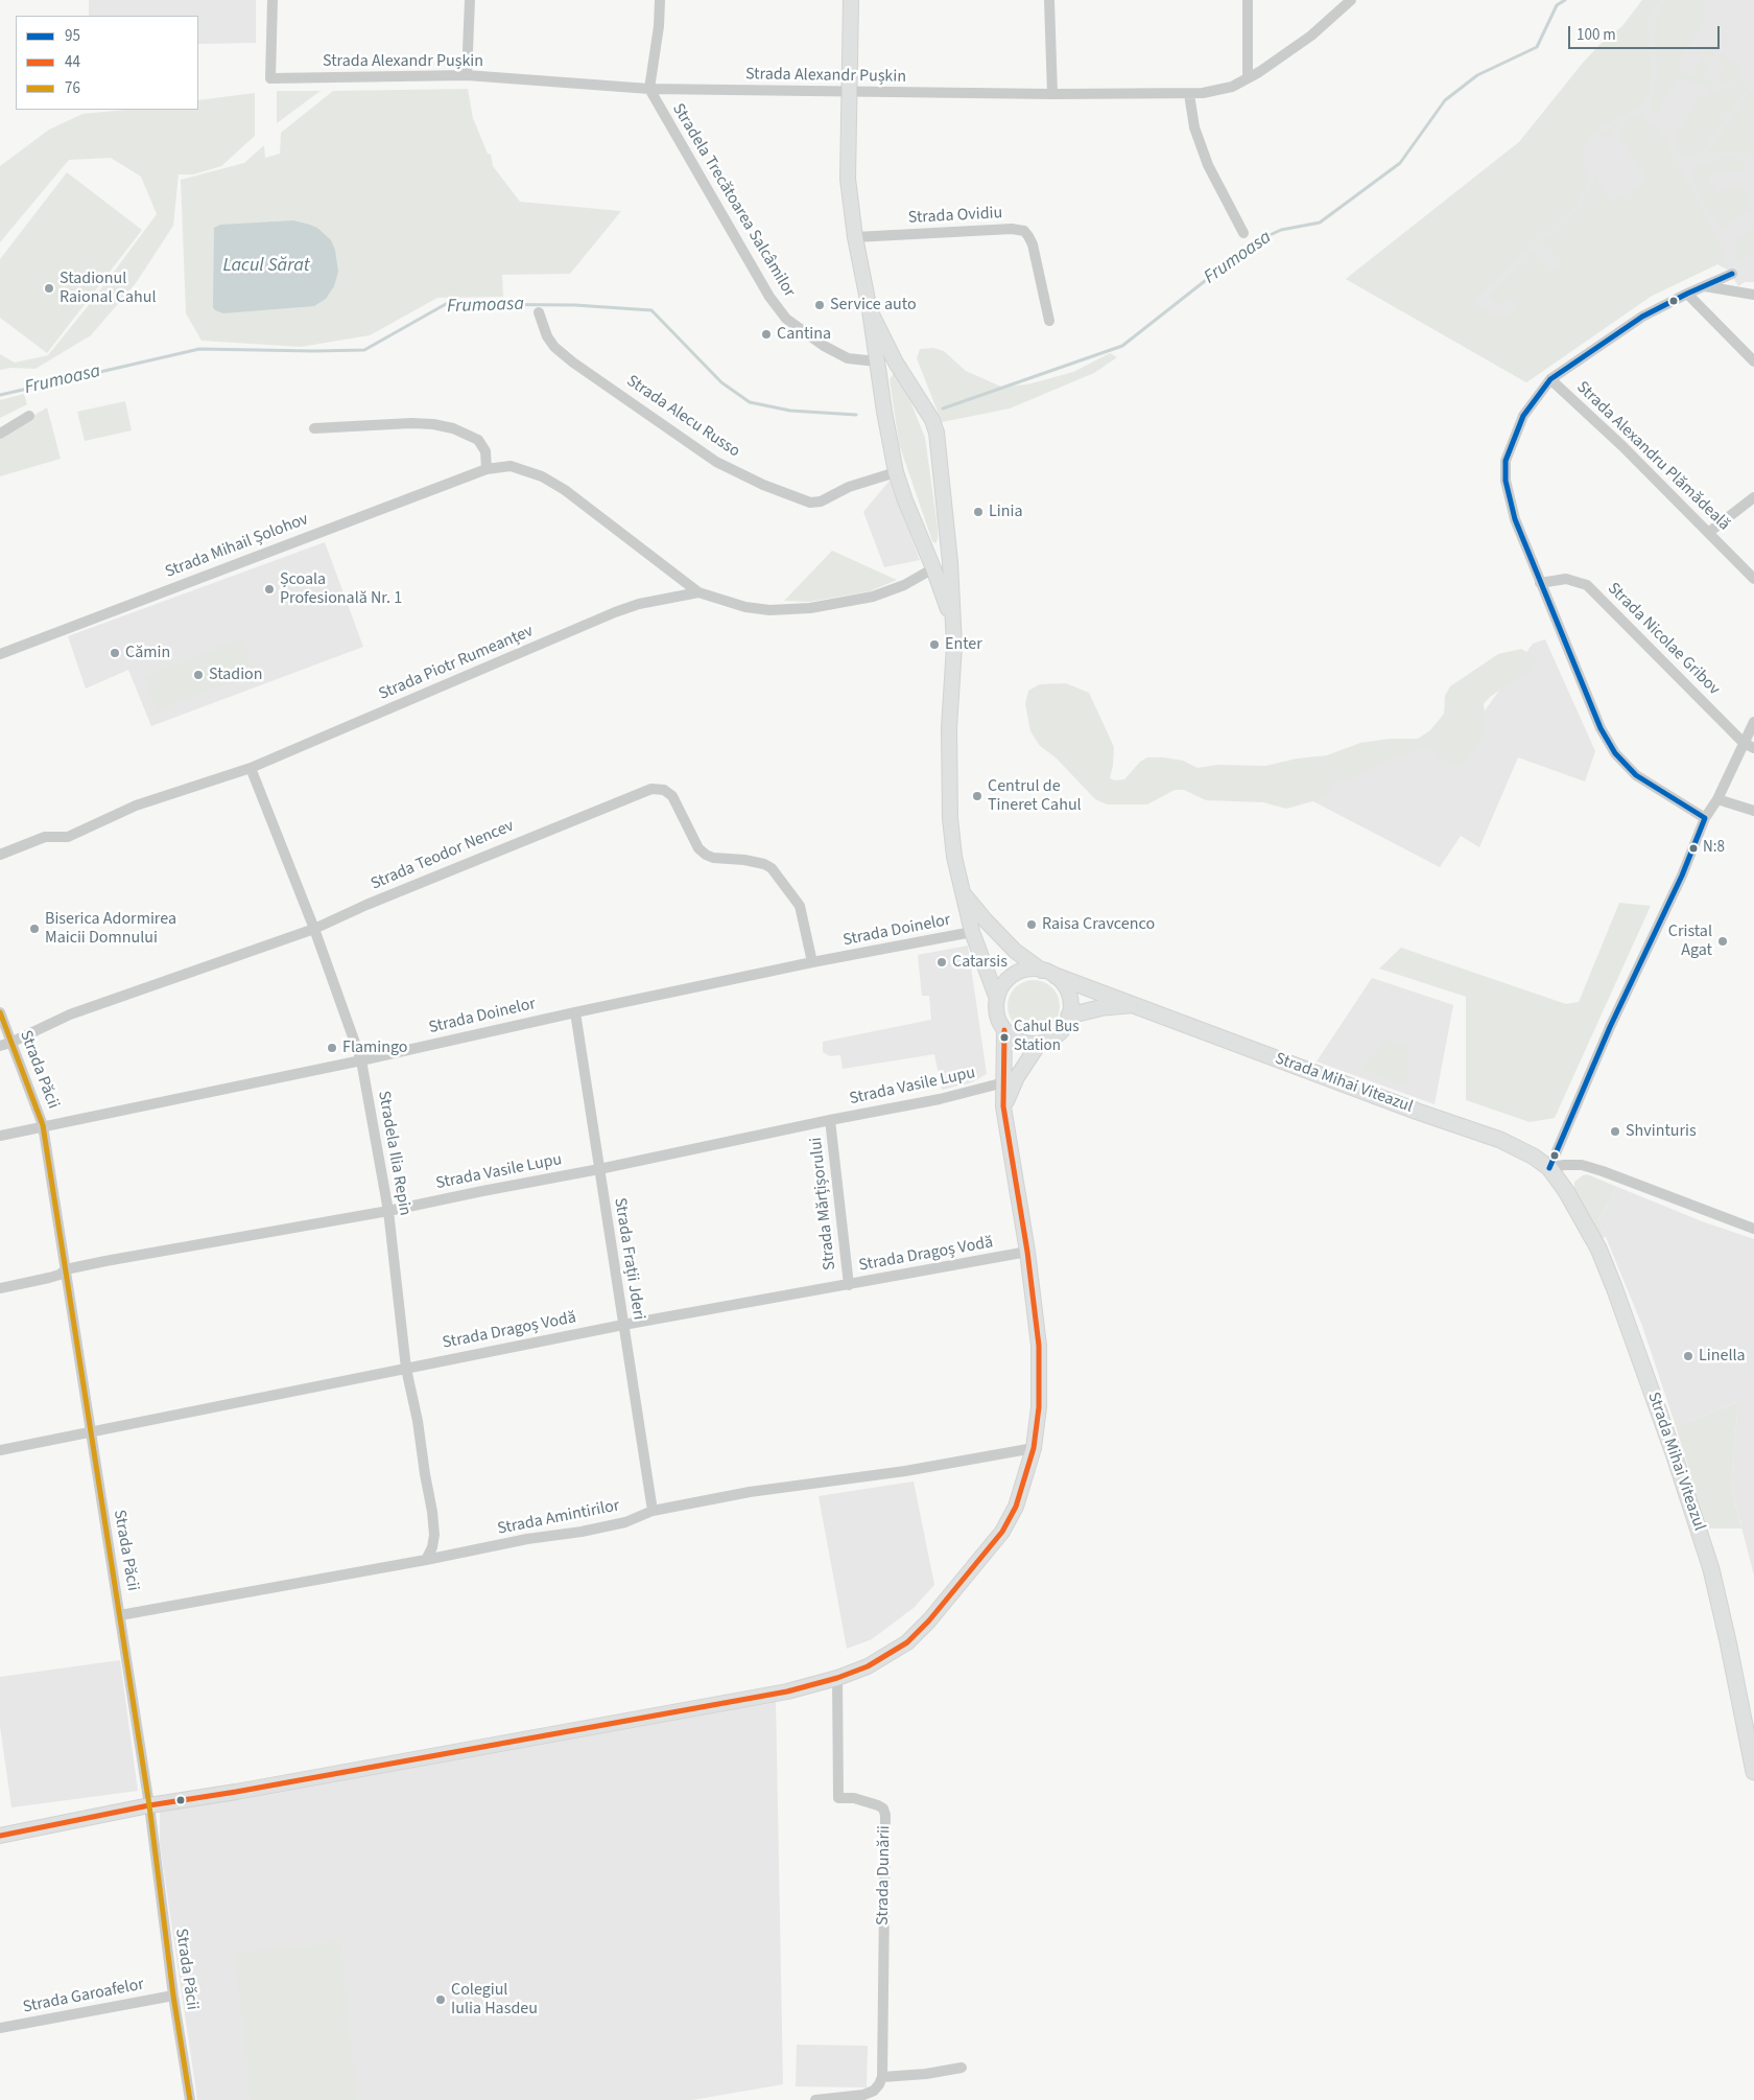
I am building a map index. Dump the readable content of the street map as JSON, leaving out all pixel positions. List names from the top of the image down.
{
  "streets": {
    "main road": ["Strada Mihai Viteazul"],
    "street": [
      "Strada Alexandr Pușkin",
      "Stradela Trecătoarea Salcâmilor",
      "Strada Ovidiu",
      "Strada Alecu Russo",
      "Strada Alexandru Plămădeală",
      "Strada Mihail Șolohov",
      "Strada Nicolae Gribov",
      "Strada Piotr Rumeanțev",
      "Strada Teodor Nencev",
      "Strada Doinelor",
      "Strada Păcii",
      "Strada Vasile Lupu",
      "Stradela Ilia Repin",
      "Strada Mărțișorului",
      "Strada Dragoș Vodă",
      "Strada Frații Jderi",
      "Strada Amintirilor",
      "Strada Dunării",
      "Strada Garoafelor"
    ]
  },
  "crossings": [
    ["Strada Alexandr Pușkin", "Stradela Trecătoarea Salcâmilor"],
    ["Strada Mihail Șolohov", "Strada Piotr Rumeanțev"],
    ["Strada Piotr Rumeanțev", "Stradela Ilia Repin"],
    ["Strada Teodor Nencev", "Strada Doinelor"],
    ["Strada Teodor Nencev", "Strada Păcii"],
    ["Strada Teodor Nencev", "Stradela Ilia Repin"],
    ["Strada Doinelor", "Strada Păcii"],
    ["Strada Doinelor", "Stradela Ilia Repin"],
    ["Strada Doinelor", "Strada Frații Jderi"],
    ["Strada Păcii", "Strada Vasile Lupu"],
    ["Strada Păcii", "Strada Dragoș Vodă"],
    ["Strada Păcii", "Strada Amintirilor"],
    ["Strada Păcii", "Strada Garoafelor"],
    ["Strada Vasile Lupu", "Stradela Ilia Repin"],
    ["Strada Vasile Lupu", "Strada Mărțișorului"],
    ["Strada Vasile Lupu", "Strada Frații Jderi"],
    ["Stradela Ilia Repin", "Strada Dragoș Vodă"],
    ["Stradela Ilia Repin", "Strada Amintirilor"],
    ["Strada Mărțișorului", "Strada Dragoș Vodă"],
    ["Strada Dragoș Vodă", "Strada Frații Jderi"],
    ["Strada Frații Jderi", "Strada Amintirilor"]
  ],
  "water": ["Frumoasa", "Lacul Sărat"],
  "places": [
    "Stadionul Raional Cahul",
    "Service auto",
    "Cantina",
    "Linia",
    "Școala Profesională Nr. 1",
    "Enter",
    "Cămin",
    "Stadion",
    "Centrul de Tineret Cahul",
    "N:8",
    "Raisa Cravcenco",
    "Biserica Adormirea Maicii Domnului",
    "Cristal Agat",
    "Catarsis",
    "Cahul Bus Station",
    "Flamingo",
    "Shvinturis",
    "Linella",
    "Colegiul Iulia Hasdeu"
  ],
  "lines": ["transit line 95", "transit line 76", "transit line 44"],
  "legend": ["95", "44", "76"],
  "scale_bar": "100 m"
}
